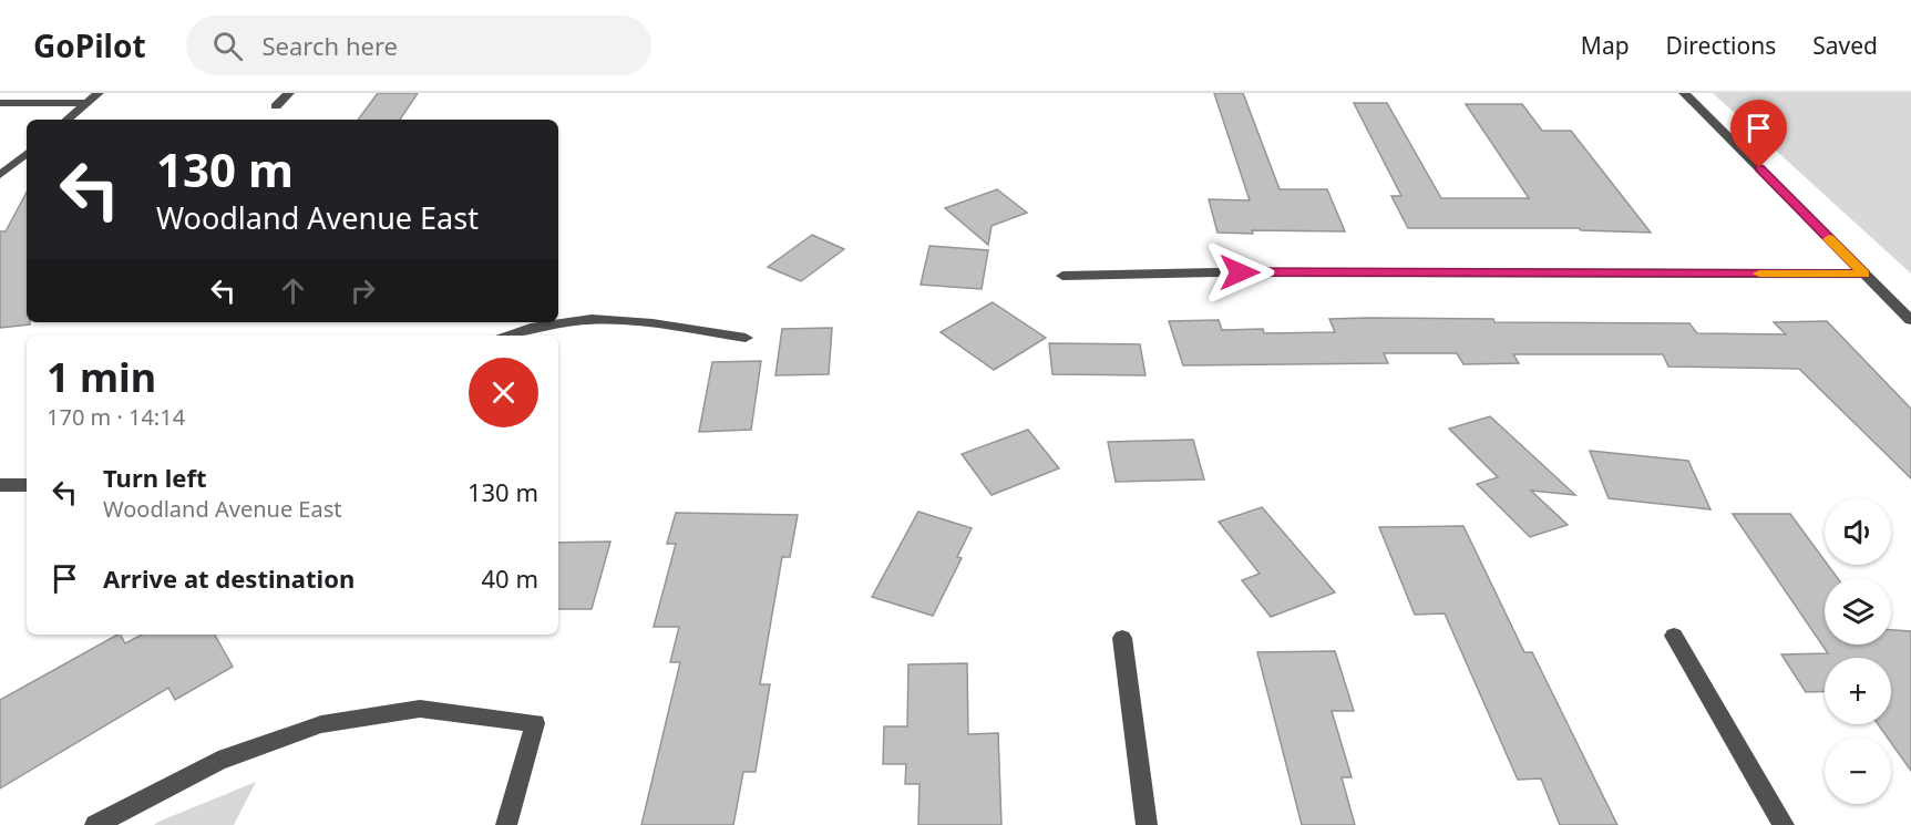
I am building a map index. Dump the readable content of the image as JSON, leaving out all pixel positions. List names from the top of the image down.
{
  "page": {
    "header": "GoPilot",
    "search": "Search here",
    "nav": ["Map", "Directions", "Saved"],
    "turn": ["130 m", "Woodland Avenue East"],
    "heading": ["1 min", "170 m · 14:14"],
    "list": [
      {
        "name": "Turn left",
        "note": "Woodland Avenue East",
        "value": "130 m"
      },
      {
        "name": "Arrive at destination",
        "value": "40 m"
      }
    ],
    "map_buttons": ["+", "−"]
  }
}
